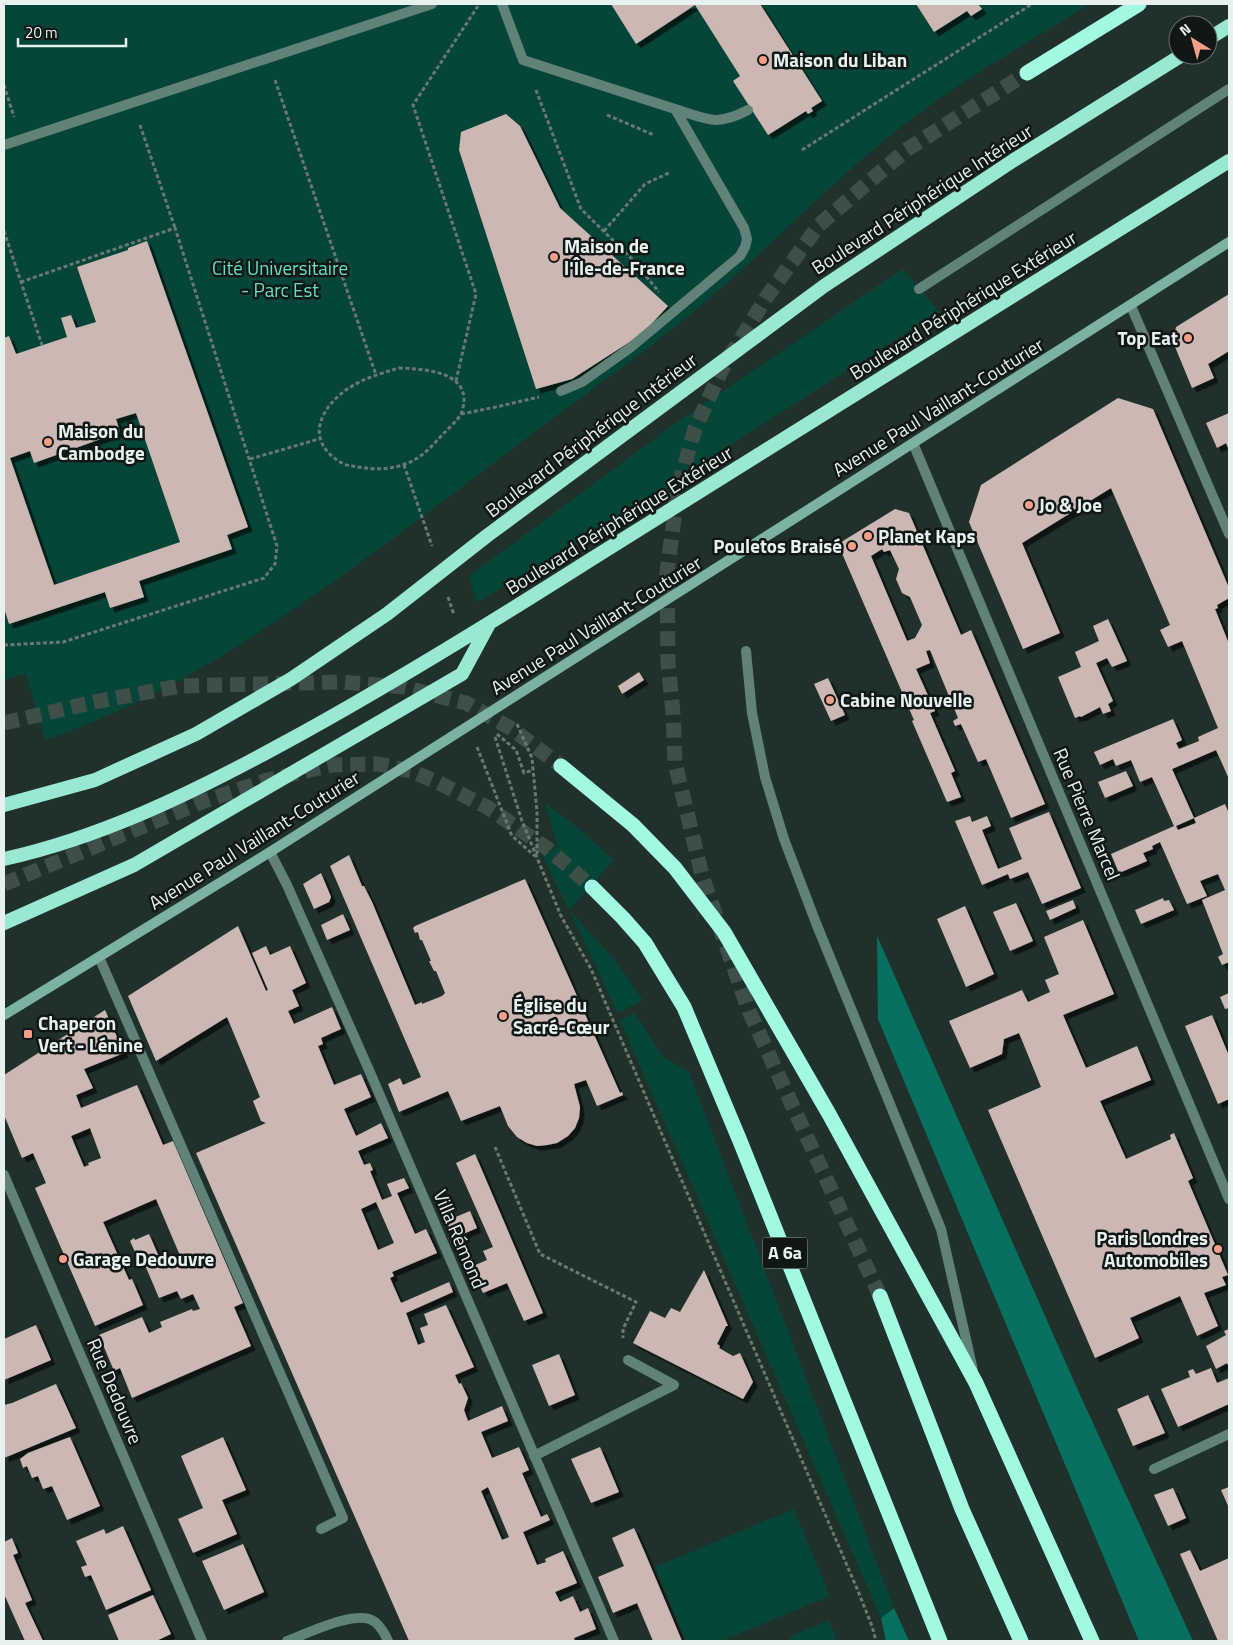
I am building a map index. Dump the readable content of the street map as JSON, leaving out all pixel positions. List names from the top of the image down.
{
  "streets": {
    "highway": ["Boulevard Périphérique Intérieur", "Boulevard Périphérique Extérieur", "A 6a"],
    "main road": ["Avenue Paul Vaillant-Couturier"],
    "street": ["Rue Pierre Marcel", "Villa Rémond", "Rue Dedouvre"]
  },
  "crossings": [
    ["Avenue Paul Vaillant-Couturier", "Rue Pierre Marcel"],
    ["Avenue Paul Vaillant-Couturier", "Villa Rémond"]
  ],
  "parks": ["Cité Universitaire - Parc Est"],
  "places": {
    "other": [
      "Maison du Liban",
      "Maison de l'Île-de-France",
      "Top Eat",
      "Maison du Cambodge",
      "Jo & Joe",
      "Planet Kaps",
      "Pouletos Braisé",
      "Cabine Nouvelle",
      "Église du Sacré-Cœur",
      "Paris Londres Automobiles",
      "Garage Dedouvre"
    ],
    "transit": ["Chaperon Vert - Lénine"]
  },
  "scale_bar": "20 m",
  "north": "top left"
}
